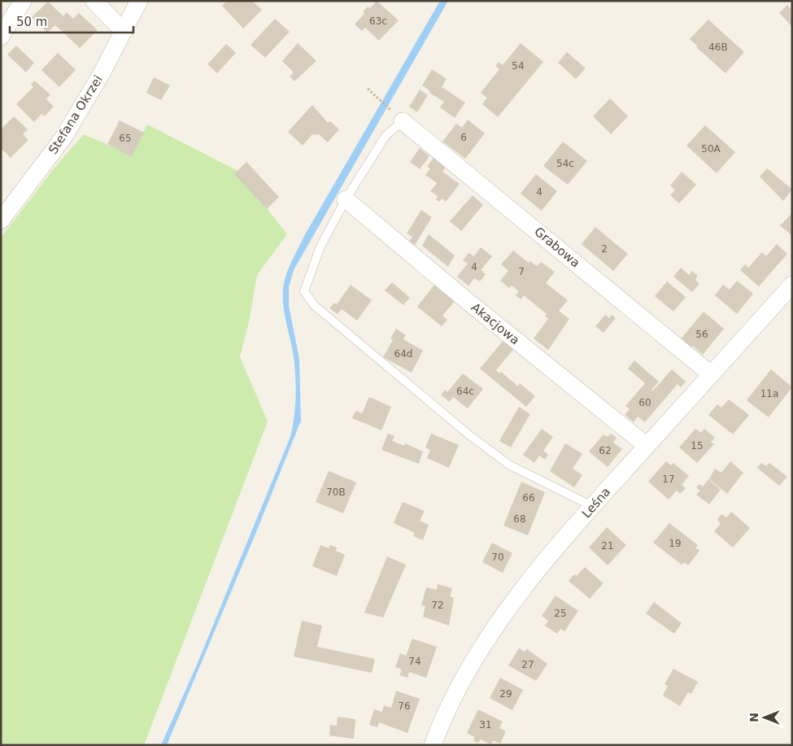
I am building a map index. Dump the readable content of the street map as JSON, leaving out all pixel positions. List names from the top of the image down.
{
  "streets": {
    "street": [
      "Stefana Okrzei",
      "Grabowa",
      "Akacjowa",
      "Leśna"
    ]
  },
  "crossings": [
    ["Grabowa", "Leśna"],
    ["Akacjowa", "Leśna"]
  ],
  "house_numbers": [
    "63c",
    "46B",
    "54",
    "6",
    "65",
    "50A",
    "54c",
    "4",
    "2",
    "4",
    "7",
    "56",
    "64d",
    "64c",
    "11a",
    "60",
    "15",
    "62",
    "17",
    "70B",
    "66",
    "68",
    "19",
    "21",
    "70",
    "72",
    "25",
    "74",
    "27",
    "29",
    "76",
    "31"
  ],
  "scale_bar": "50 m",
  "north": "left"
}
